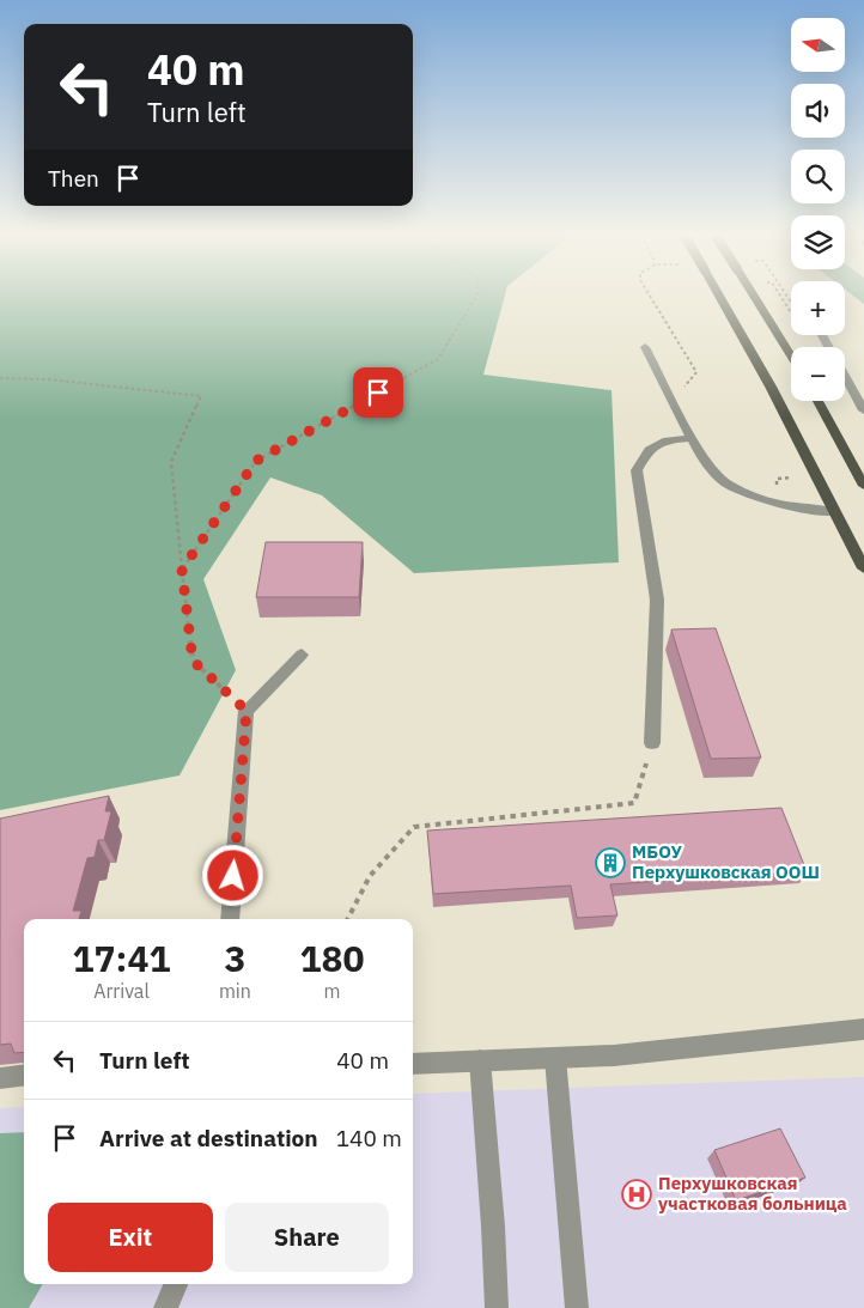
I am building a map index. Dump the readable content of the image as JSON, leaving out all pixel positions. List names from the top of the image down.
{
  "places": {
    "building": ["МБОУ Перхушковская ООШ"],
    "hospital": ["Перхушковская участковая больница"]
  },
  "north": "left",
  "page": {
    "map_buttons": ["+", "−"],
    "turn": ["40 m", "Turn left"],
    "then": "Then",
    "eta": [
      "17:41",
      "Arrival",
      "3",
      "min",
      "180",
      "m"
    ],
    "list": [
      {
        "name": "Turn left",
        "value": "40 m"
      },
      {
        "name": "Arrive at destination",
        "value": "140 m"
      }
    ],
    "buttons": ["Exit", "Share"]
  }
}
